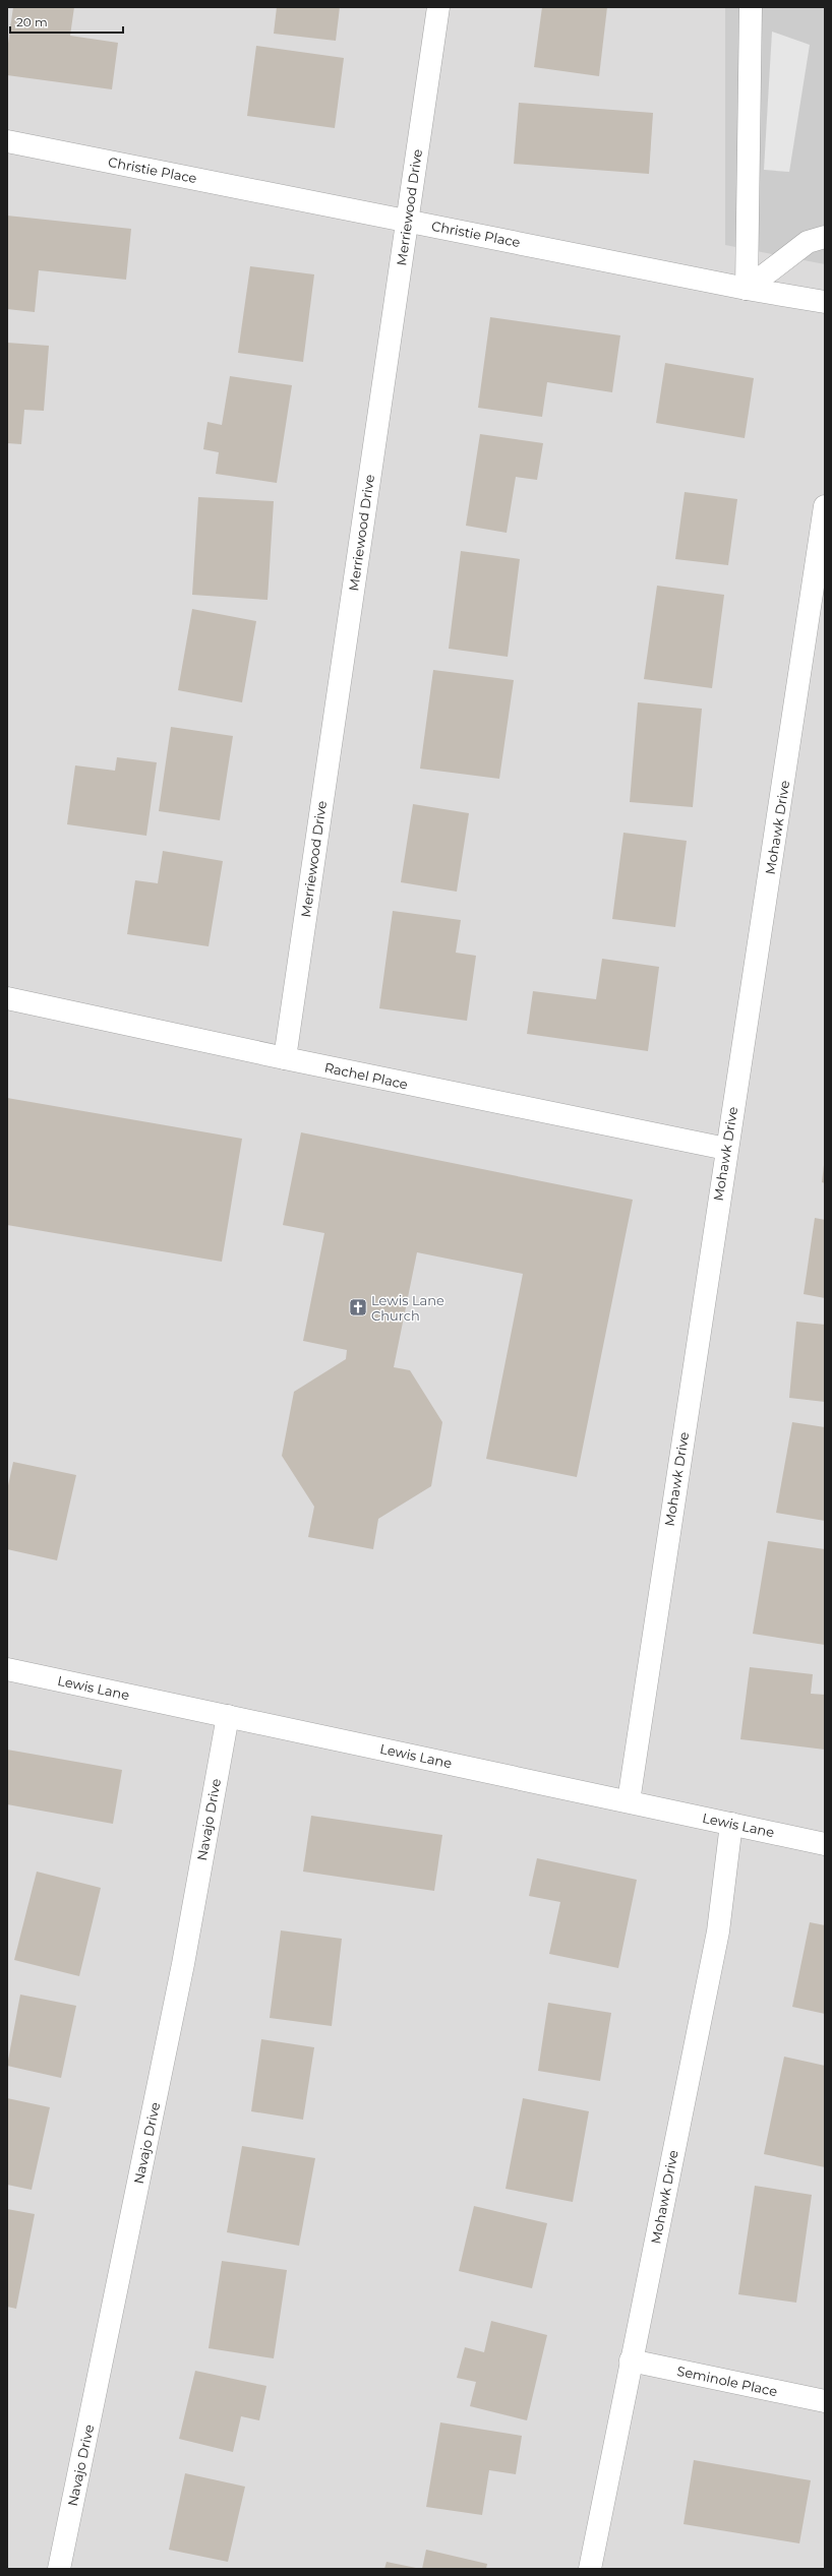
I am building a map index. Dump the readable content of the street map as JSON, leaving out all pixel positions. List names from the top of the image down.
{
  "streets": {
    "street": [
      "Christie Place",
      "Merriewood Drive",
      "Mohawk Drive",
      "Rachel Place",
      "Lewis Lane",
      "Navajo Drive",
      "Seminole Place"
    ]
  },
  "crossings": [
    ["Christie Place", "Merriewood Drive"],
    ["Merriewood Drive", "Rachel Place"],
    ["Mohawk Drive", "Rachel Place"],
    ["Mohawk Drive", "Lewis Lane"],
    ["Mohawk Drive", "Seminole Place"],
    ["Lewis Lane", "Navajo Drive"]
  ],
  "places": {
    "church": ["Lewis Lane Church"]
  },
  "scale_bar": "20 m"
}
